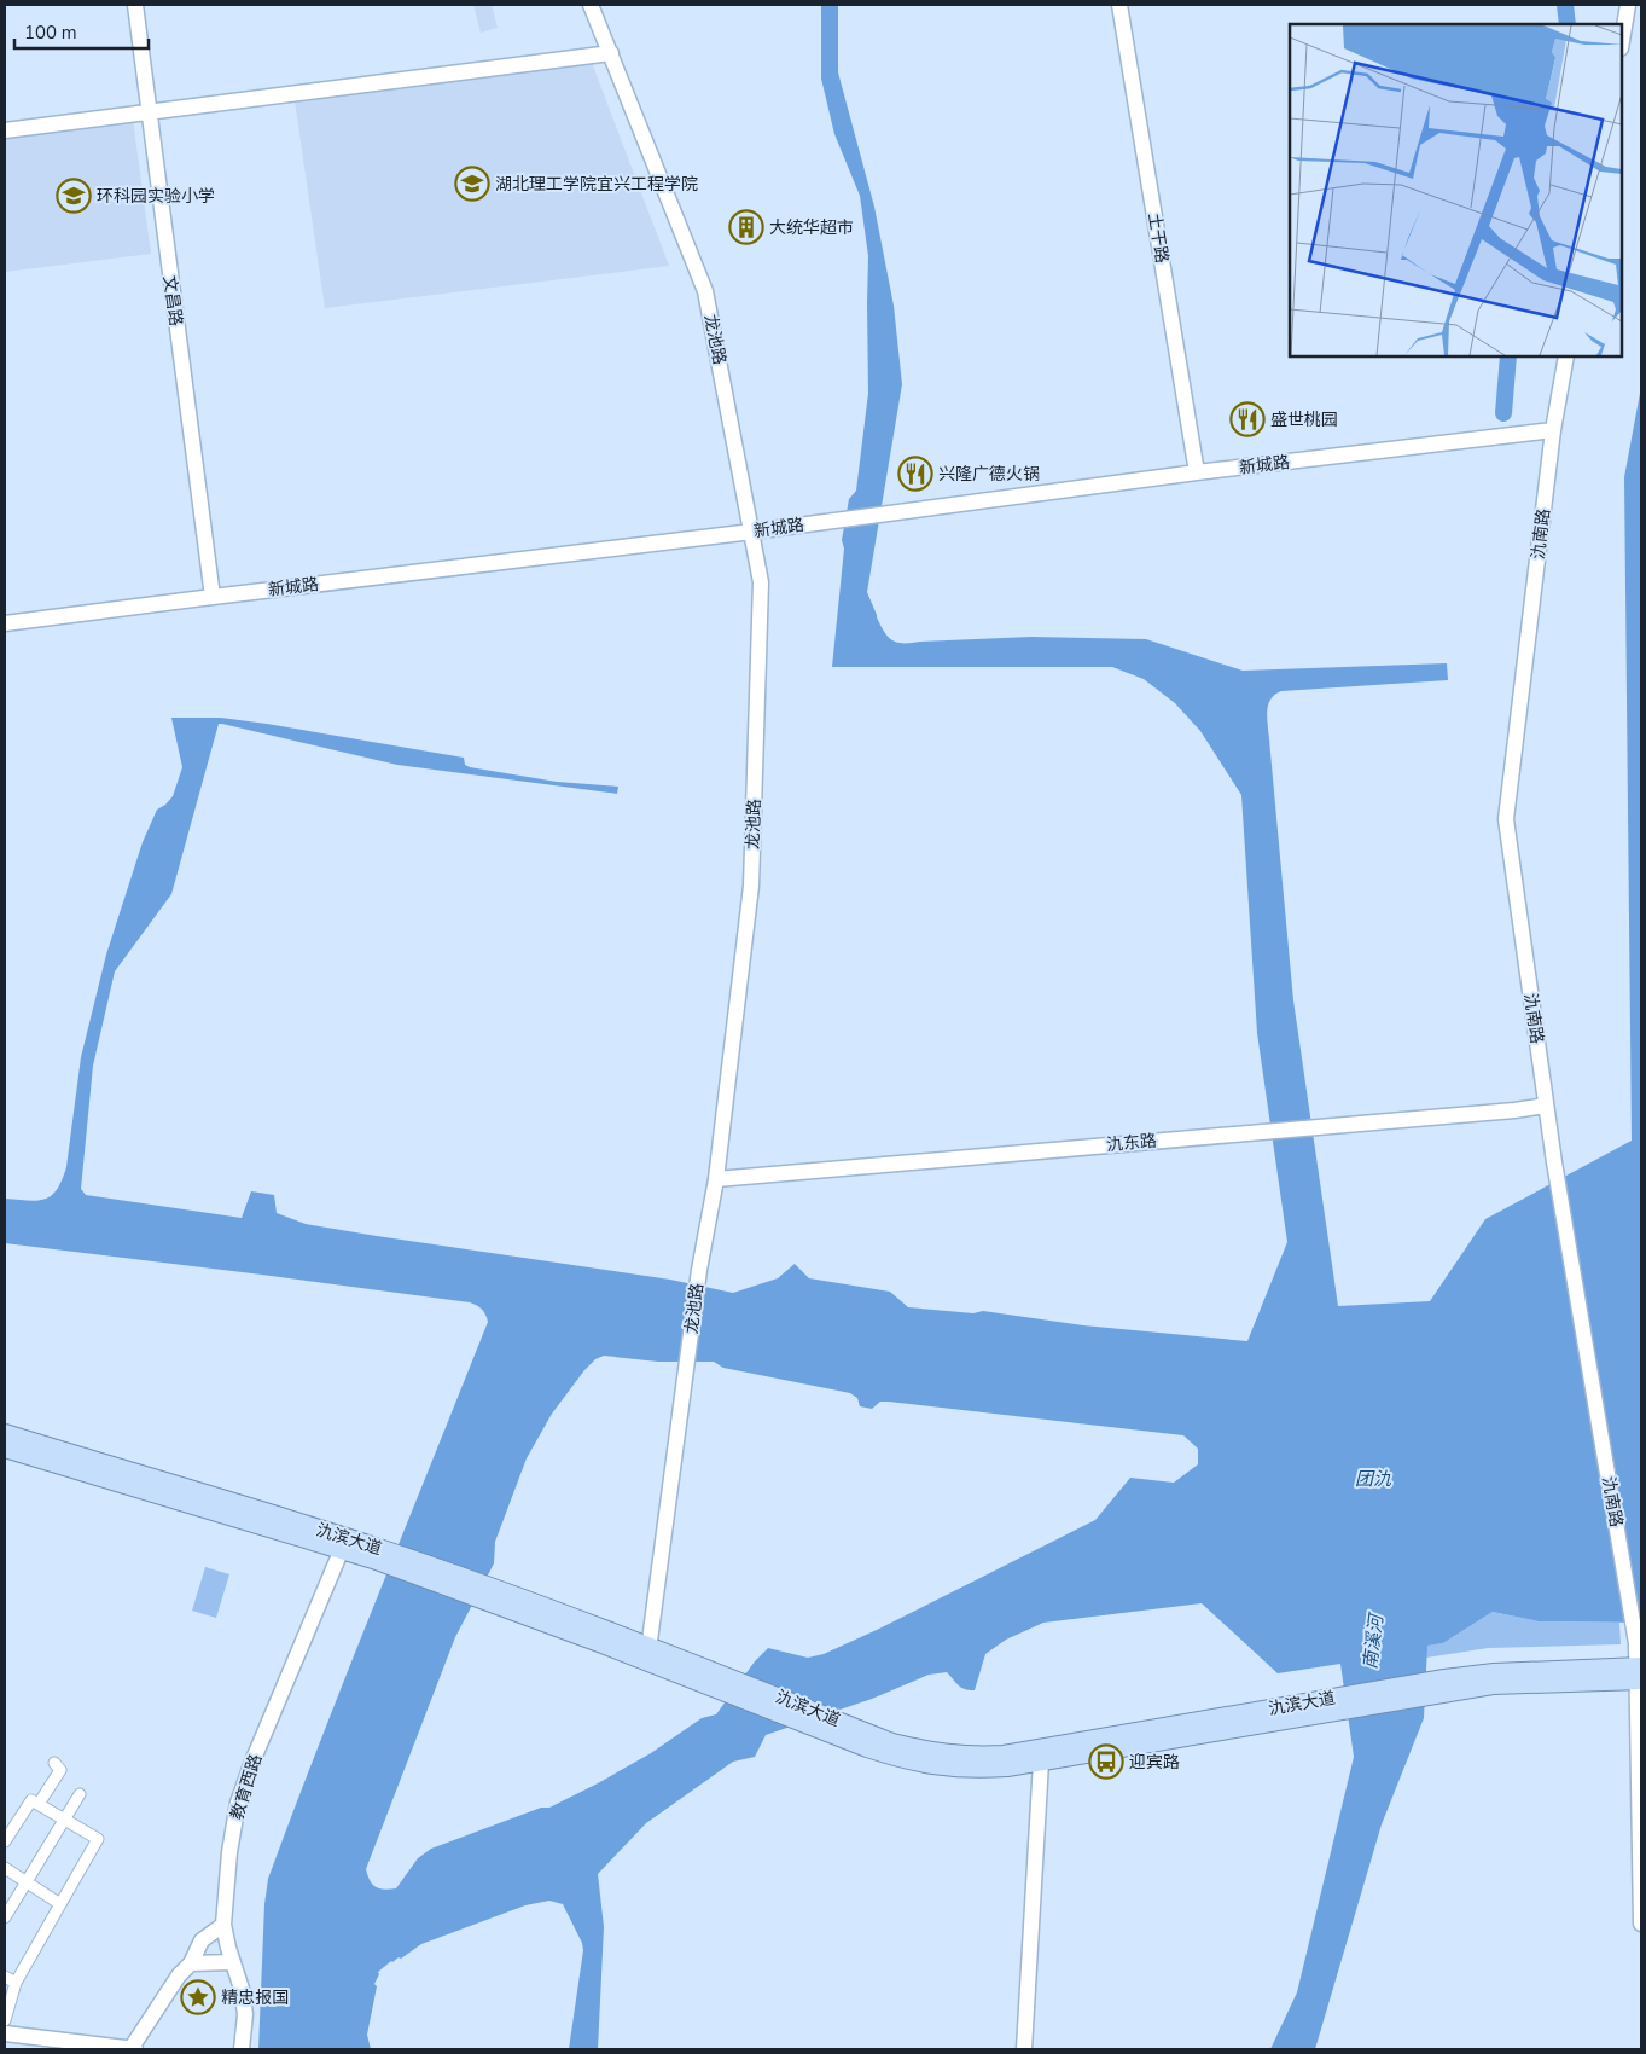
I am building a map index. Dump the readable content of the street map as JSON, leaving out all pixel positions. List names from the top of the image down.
{
  "streets": {
    "main road": ["氿滨大道"],
    "street": [
      "土干路",
      "文昌路",
      "龙池路",
      "新城路",
      "氿南路",
      "氿东路",
      "教育西路"
    ]
  },
  "crossings": [
    ["土干路", "新城路"],
    ["文昌路", "新城路"],
    ["龙池路", "新城路"],
    ["龙池路", "氿东路"],
    ["龙池路", "氿滨大道"],
    ["新城路", "氿南路"],
    ["氿南路", "氿东路"],
    ["氿南路", "氿滨大道"],
    ["氿滨大道", "教育西路"]
  ],
  "water": ["团氿", "南溪河"],
  "places": {
    "school or university": ["湖北理工学院宜兴工程学院", "环科园实验小学"],
    "building": ["大统华超市"],
    "restaurant": ["盛世桃园", "兴隆广德火锅"],
    "bus stop": ["迎宾路"],
    "place": ["精忠报国"]
  },
  "scale_bar": "100 m"
}
